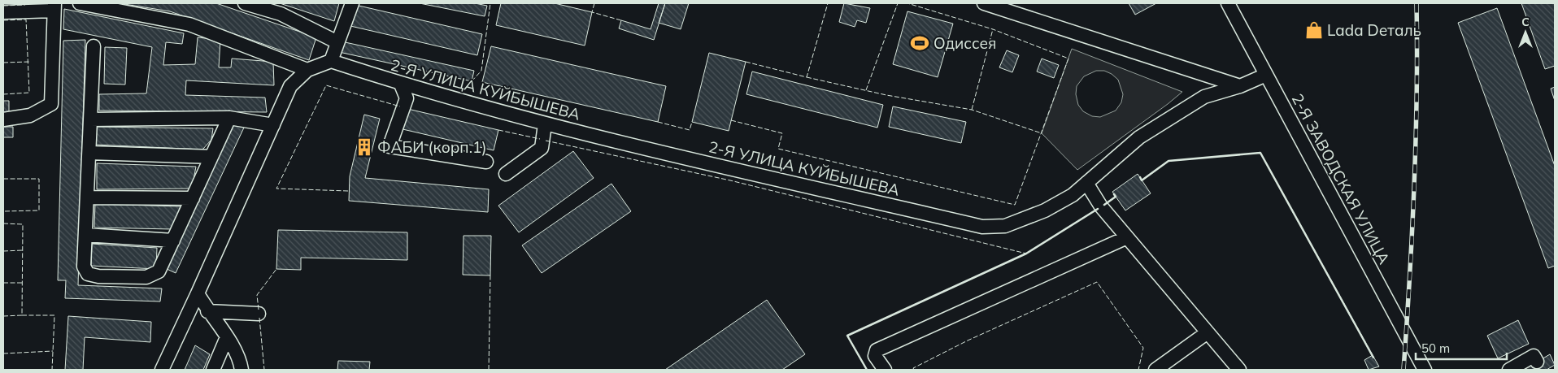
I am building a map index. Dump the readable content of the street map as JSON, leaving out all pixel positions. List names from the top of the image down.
{
  "streets": {
    "street": ["2-Я УЛИЦА КУЙБЫШЕВА", "2-Я ЗАВОДСКАЯ УЛИЦА"]
  },
  "crossings": [
    ["2-Я УЛИЦА КУЙБЫШЕВА", "2-Я ЗАВОДСКАЯ УЛИЦА"]
  ],
  "places": {
    "shop": ["Lada Dеталь"],
    "sports": ["Одиссея"],
    "building": ["ФАБИ (корп.1)"]
  },
  "scale_bar": "50 m",
  "north": "top"
}
